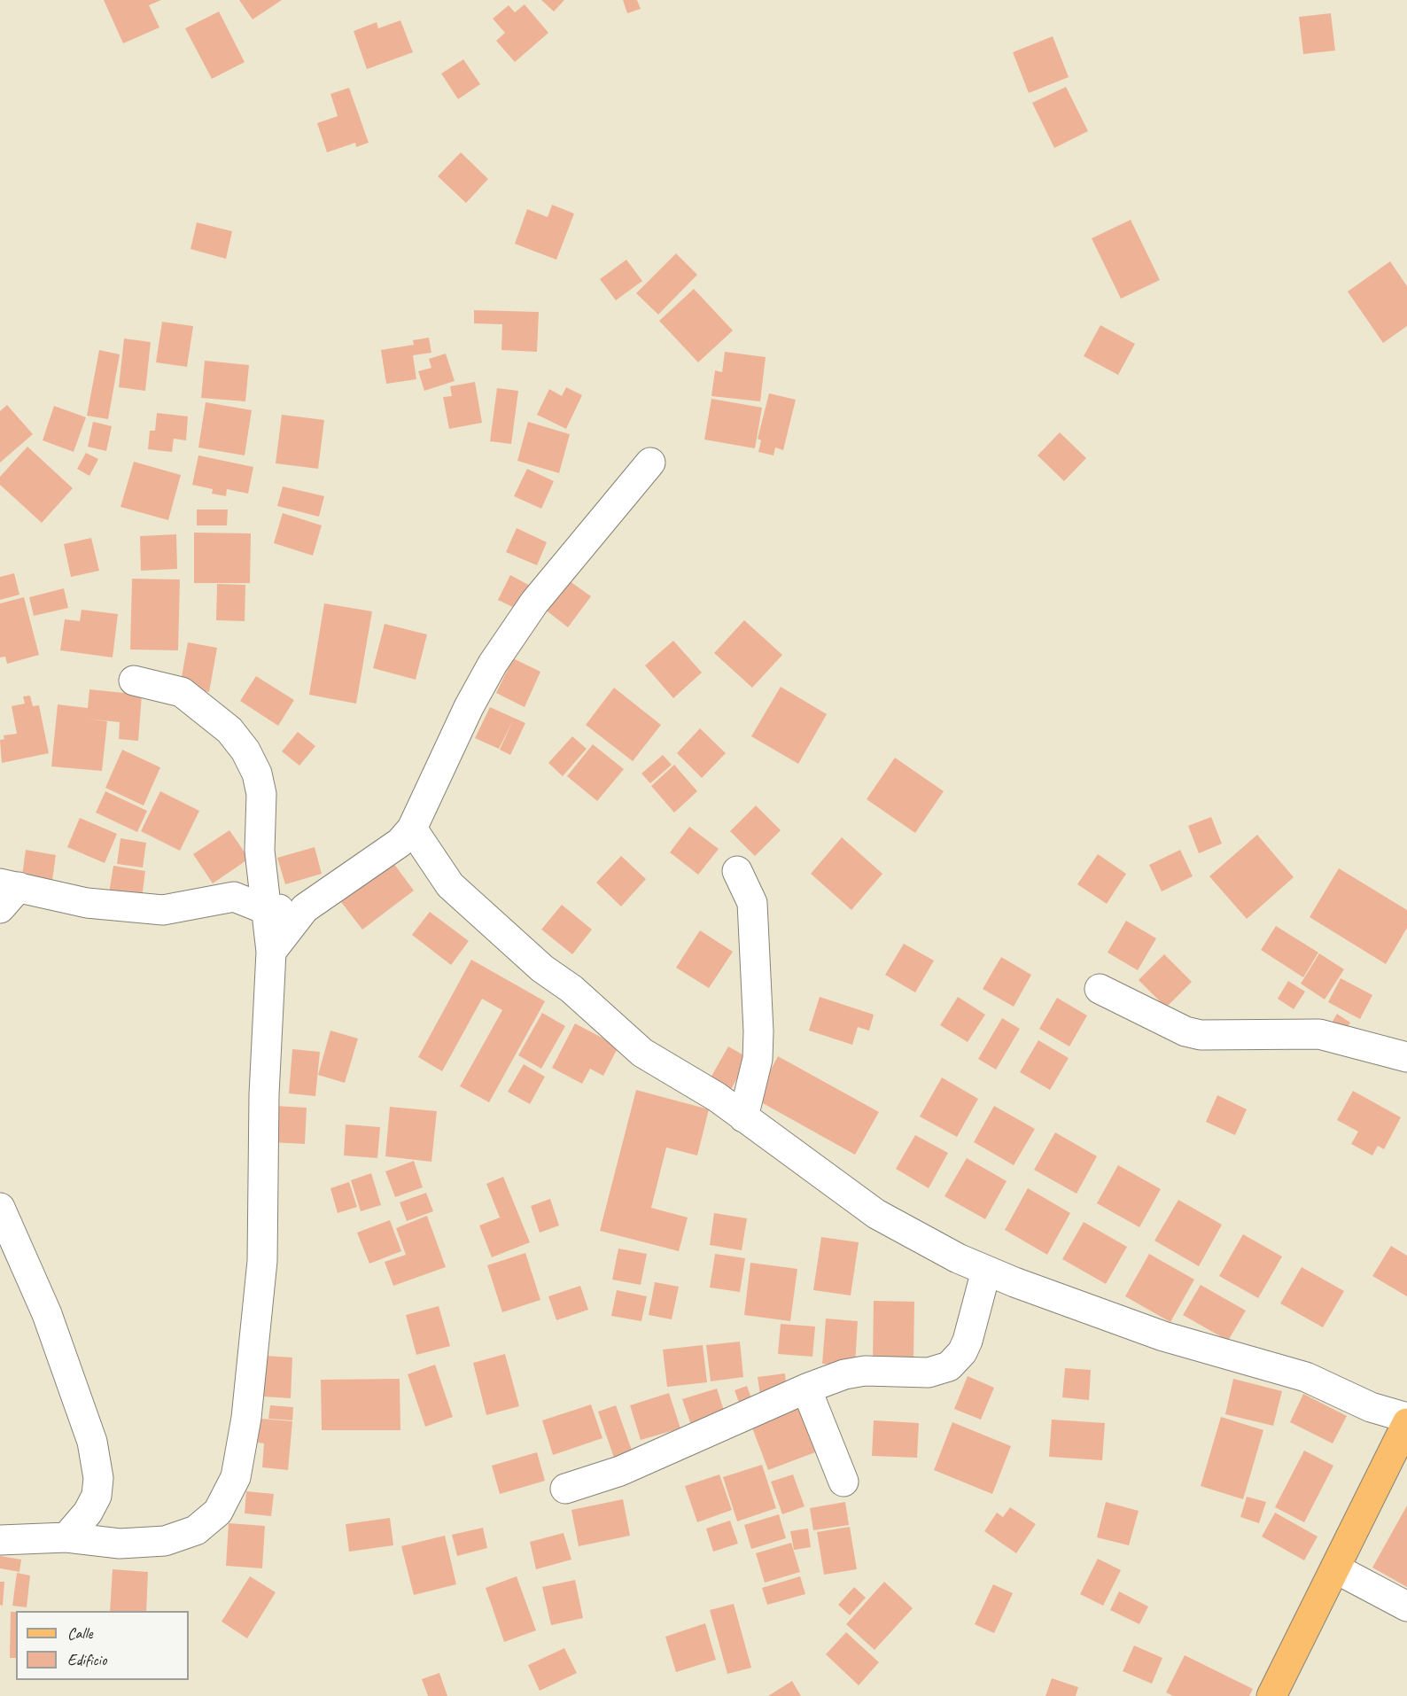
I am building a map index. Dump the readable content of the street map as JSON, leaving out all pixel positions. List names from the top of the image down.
{
  "legend": ["Calle", "Edificio"]
}
